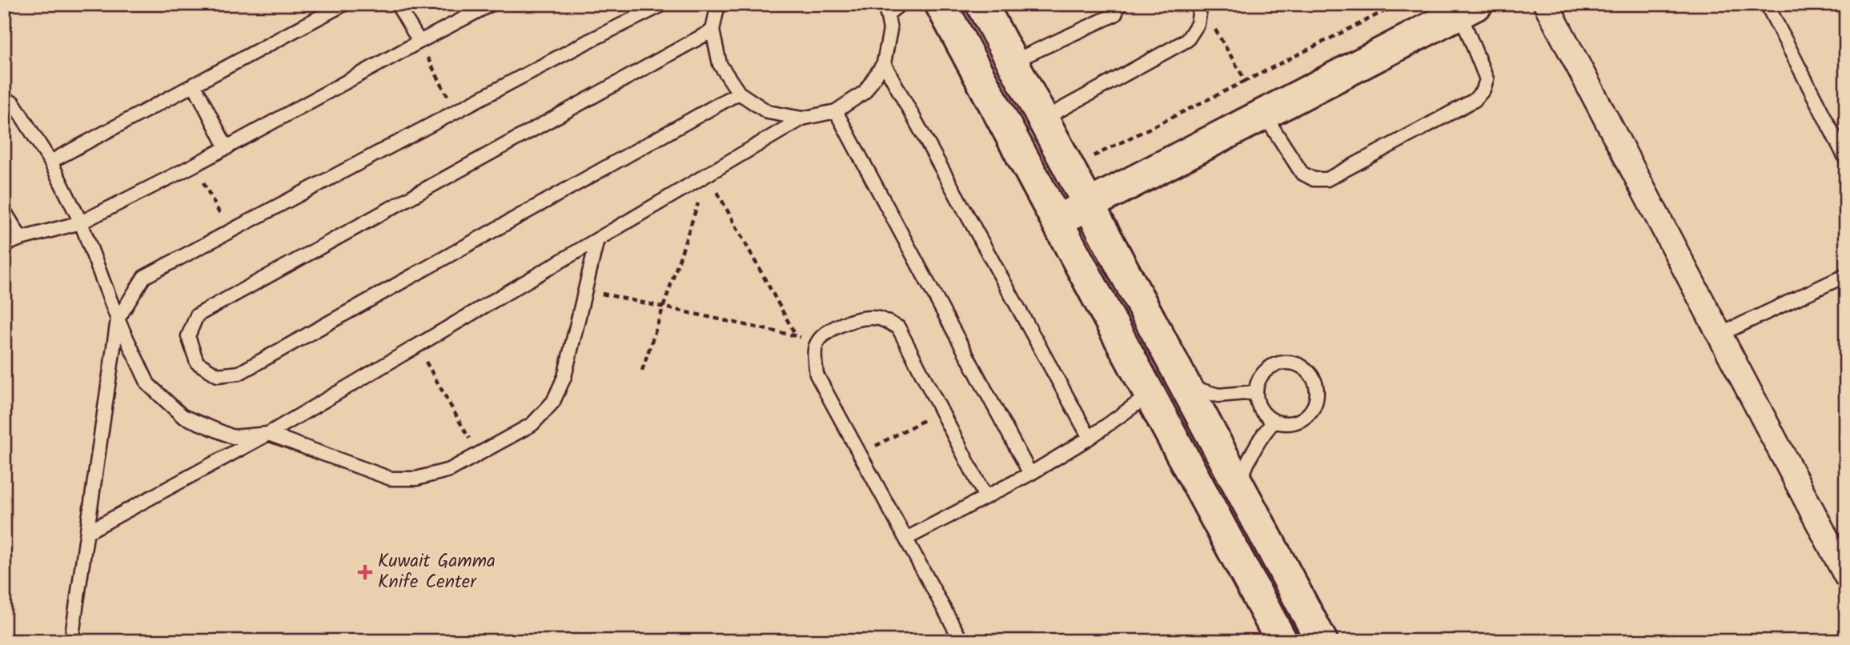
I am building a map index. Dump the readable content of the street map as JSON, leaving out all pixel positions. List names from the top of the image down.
{
  "places": {
    "health": ["Kuwait Gamma Knife Center"]
  }
}
